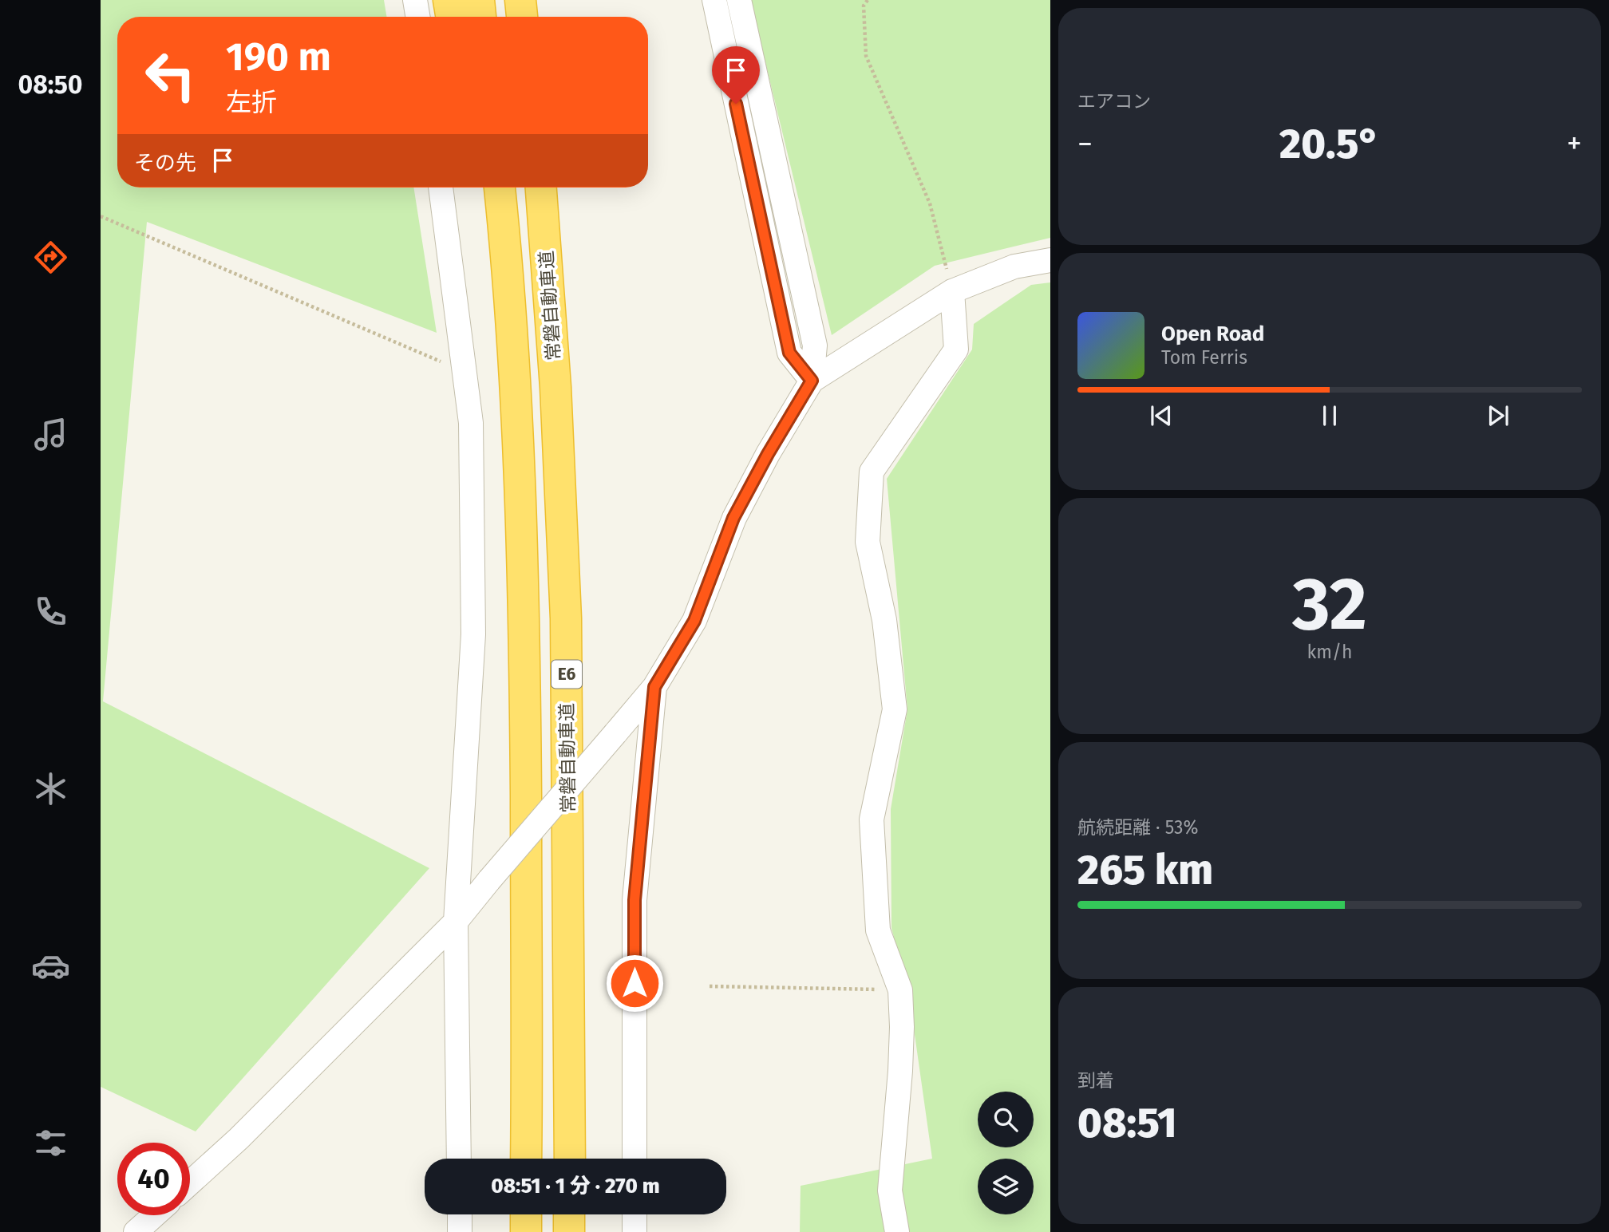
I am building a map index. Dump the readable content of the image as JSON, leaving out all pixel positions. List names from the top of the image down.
{
  "streets": {
    "highway": ["常磐自動車道", "E6"]
  },
  "page": {
    "tabs": "08:50",
    "tile": [
      "エアコン",
      ["32", "km/h"],
      ["航続距離 · 53%", "265 km"],
      ["到着", "08:51"]
    ],
    "turn": ["190 m", "左折"],
    "heat": ["−", "20.5°", "+"],
    "then": "その先",
    "song": ["Open Road", "Tom Ferris"],
    "limit": "40",
    "trip": "08:51 · 1 分 · 270 m"
  }
}
